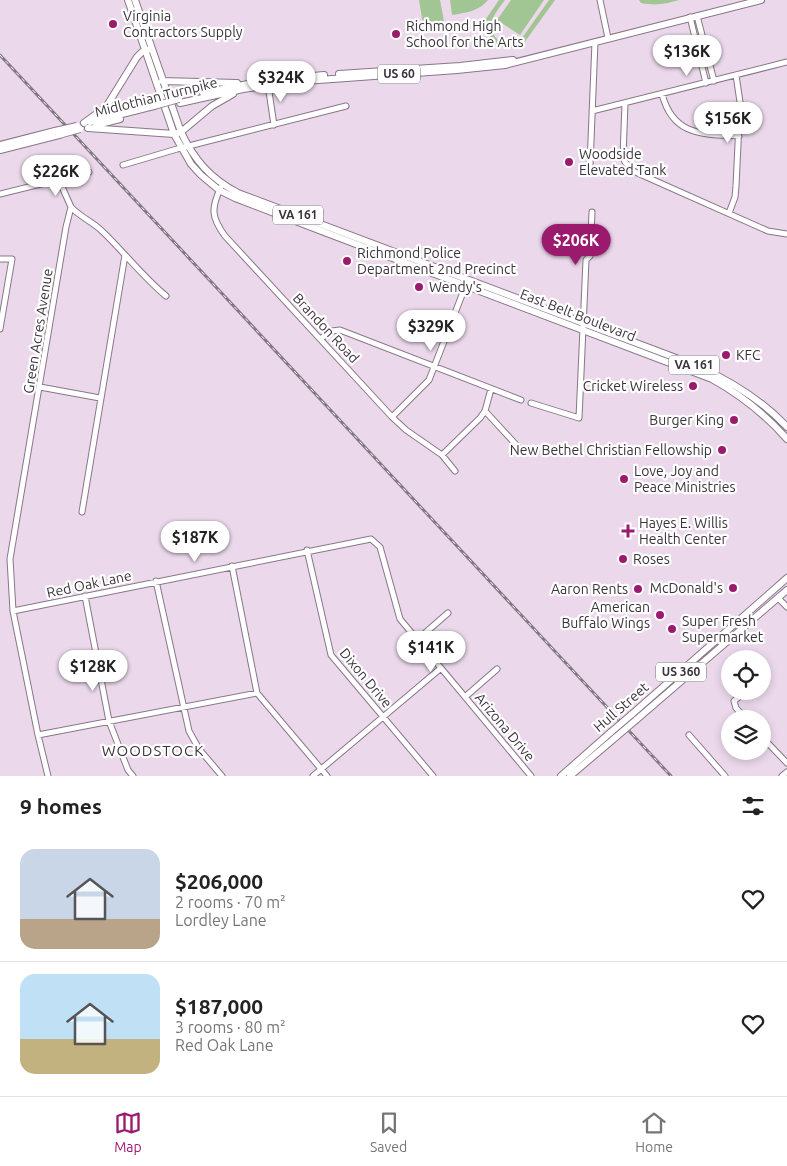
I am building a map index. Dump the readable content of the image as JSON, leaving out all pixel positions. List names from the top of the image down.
{
  "streets": {
    "main road": [
      "US 60",
      "Midlothian Turnpike",
      "VA 161",
      "East Belt Boulevard",
      "US 360",
      "Hull Street"
    ],
    "street": [
      "Brandon Road",
      "Green Acres Avenue",
      "Red Oak Lane",
      "Dixon Drive",
      "Arizona Drive"
    ]
  },
  "crossings": [
    ["VA 161", "East Belt Boulevard"],
    ["East Belt Boulevard", "Brandon Road"],
    ["Green Acres Avenue", "Red Oak Lane"],
    ["Red Oak Lane", "Dixon Drive"],
    ["Red Oak Lane", "Arizona Drive"]
  ],
  "districts": ["WOODSTOCK"],
  "places": {
    "other": [
      "Virginia Contractors Supply",
      "Richmond High School for the Arts",
      "Woodside Elevated Tank",
      "Richmond Police Department 2nd Precinct",
      "Wendy's",
      "KFC",
      "Cricket Wireless",
      "Burger King",
      "New Bethel Christian Fellowship",
      "Love, Joy and Peace Ministries",
      "Roses",
      "McDonald's",
      "Aaron Rents",
      "American Buffalo Wings",
      "Super Fresh Supermarket"
    ],
    "health": ["Hayes E. Willis Health Center"]
  },
  "page": {
    "price": [
      "$136K",
      "$324K",
      "$156K",
      "$226K",
      "$206K",
      "$329K",
      "$187K",
      "$141K",
      "$128K"
    ],
    "heading": "9 homes",
    "list": [
      {
        "name": "$206,000",
        "note": "2 rooms · 70 m² · Lordley Lane"
      },
      {
        "name": "$187,000",
        "note": "3 rooms · 80 m² · Red Oak Lane"
      }
    ],
    "tabs": ["Map", "Saved", "Home"]
  }
}
